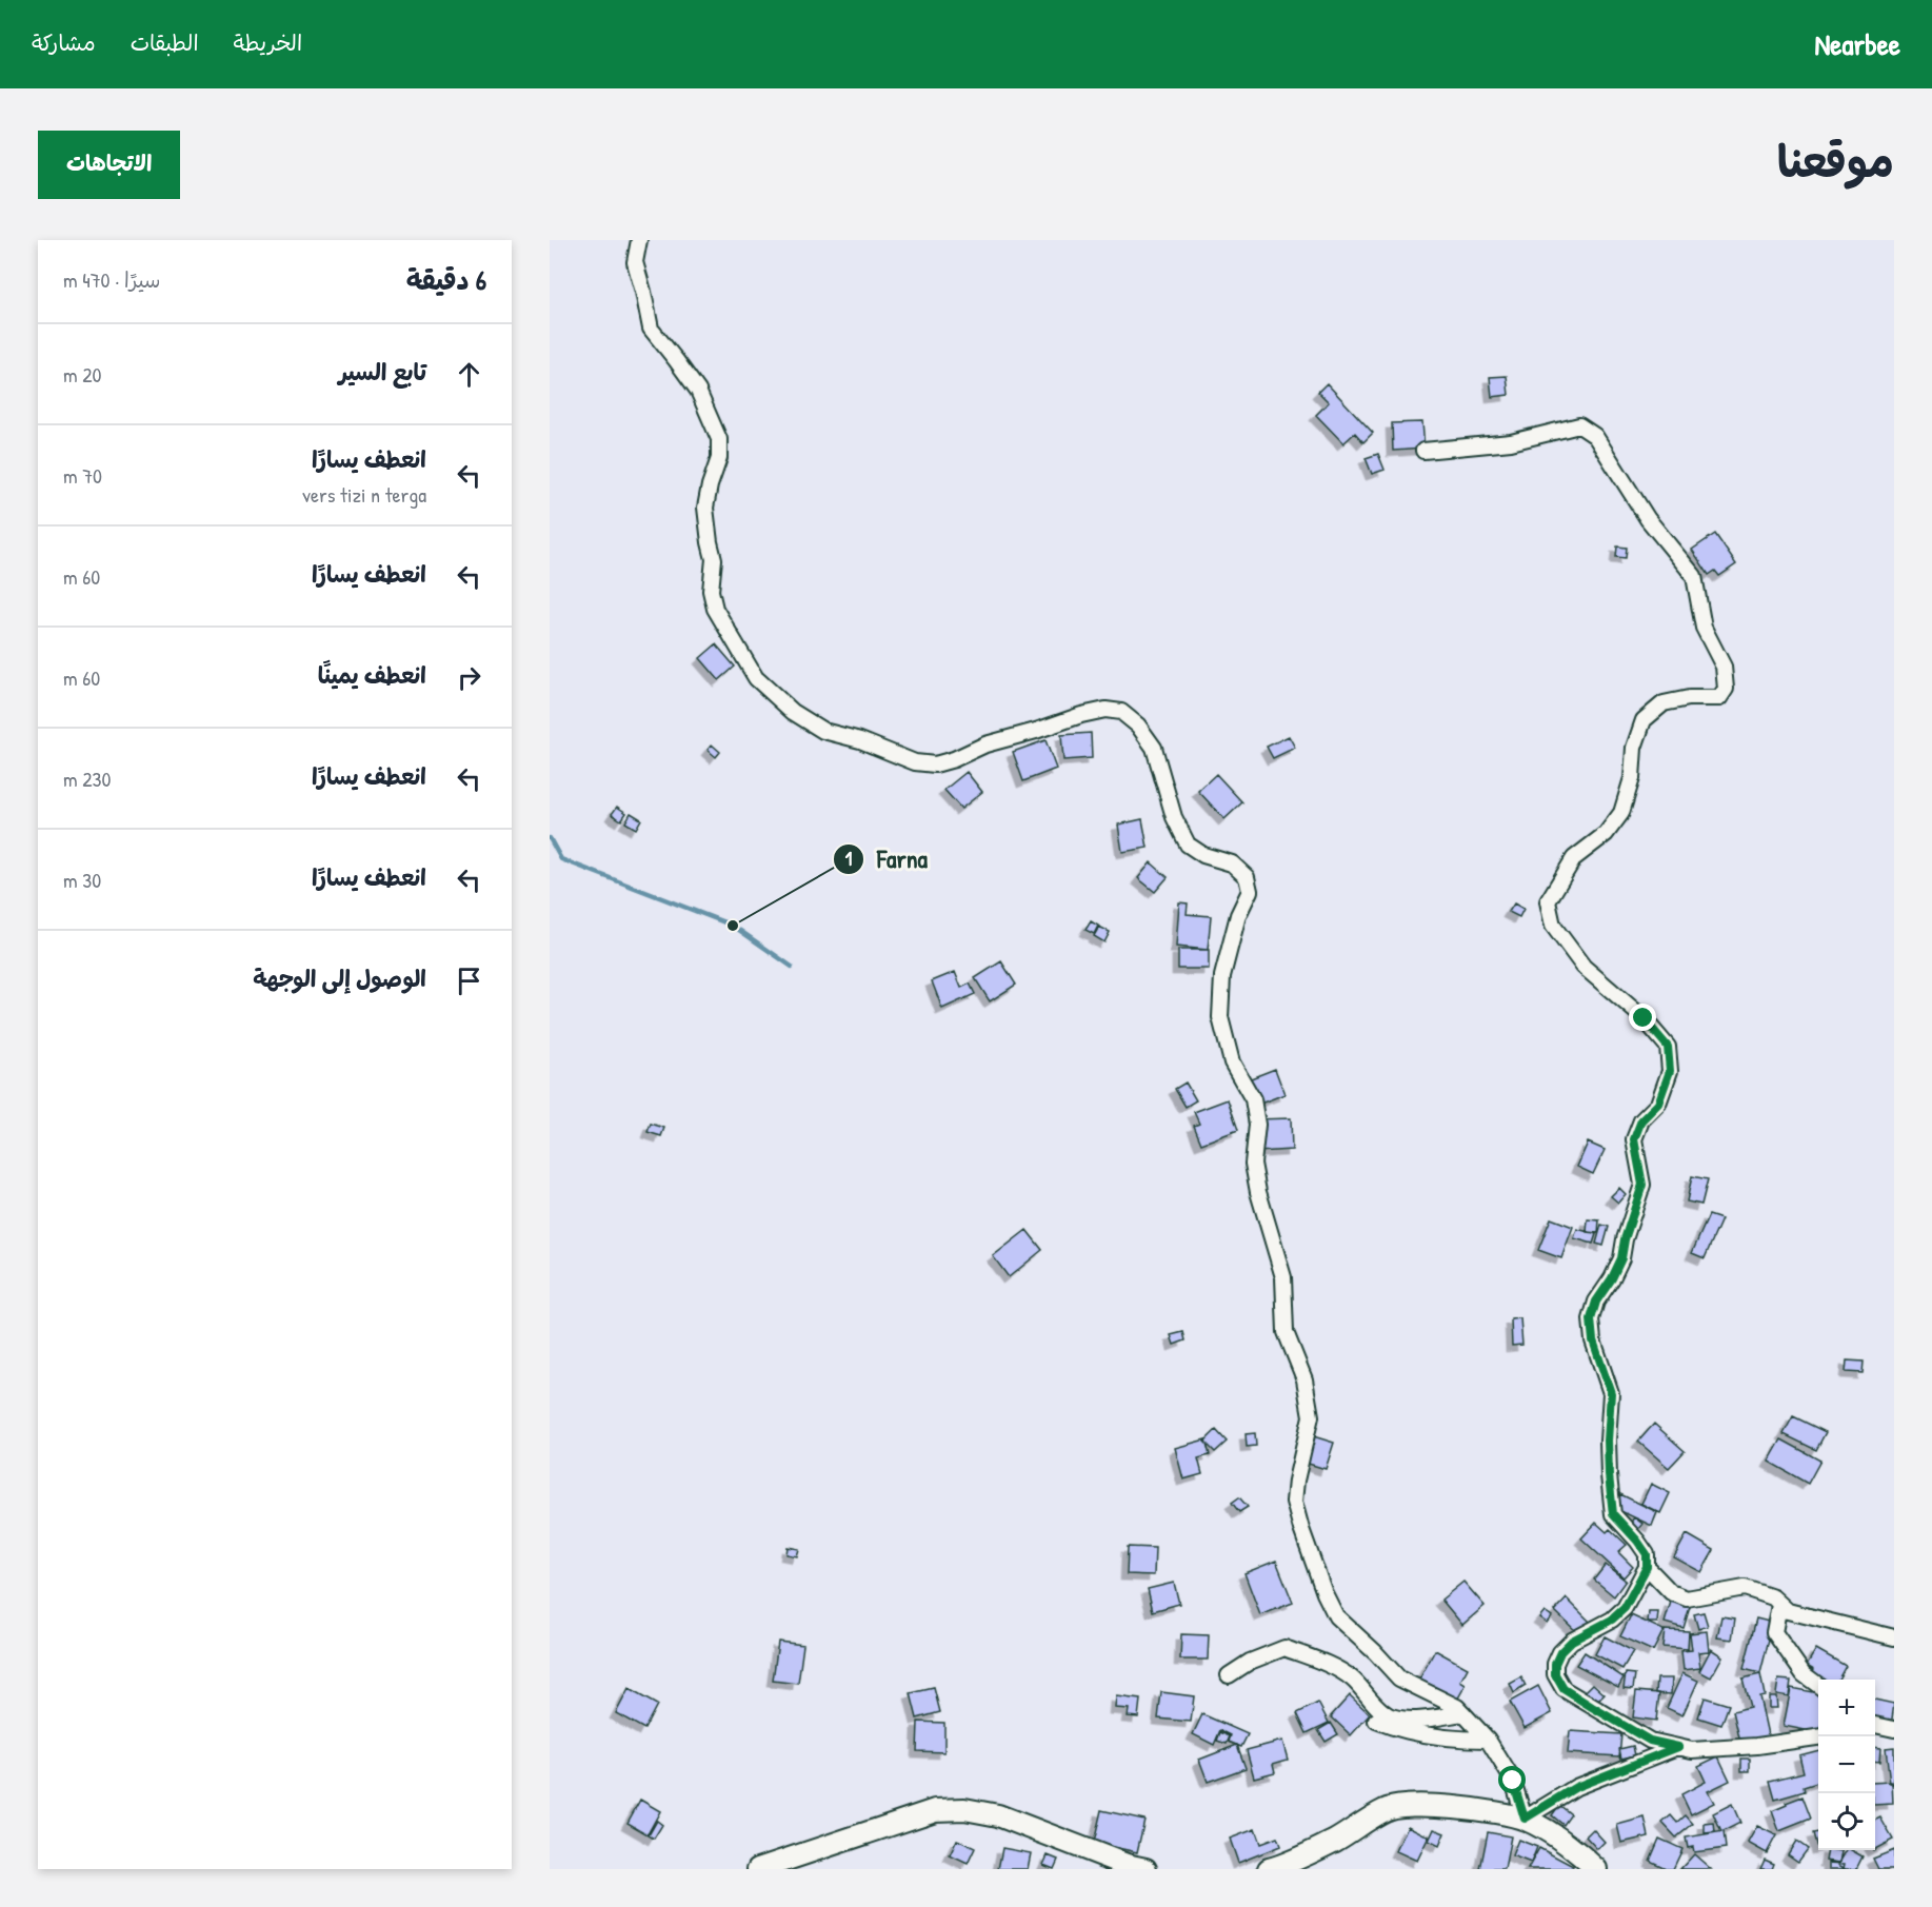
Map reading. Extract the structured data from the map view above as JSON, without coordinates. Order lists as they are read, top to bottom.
{
  "places": ["Farna"],
  "page": {
    "header": "Nearbee",
    "nav": ["الخريطة", "الطبقات", "مشاركة"],
    "title": "موقعنا",
    "buttons": "الاتجاهات",
    "heading": ["6 دقيقة", "سيرًا · 470 m"],
    "list": [
      ["تابع السير", "20 m"],
      ["انعطف يسارًا", "vers tizi n terga", "70 m"],
      ["انعطف يسارًا", "60 m"],
      ["انعطف يمينًا", "60 m"],
      ["انعطف يسارًا", "230 m"],
      ["انعطف يسارًا", "30 m"],
      "الوصول إلى الوجهة"
    ],
    "map_buttons": ["+", "−"]
  }
}
